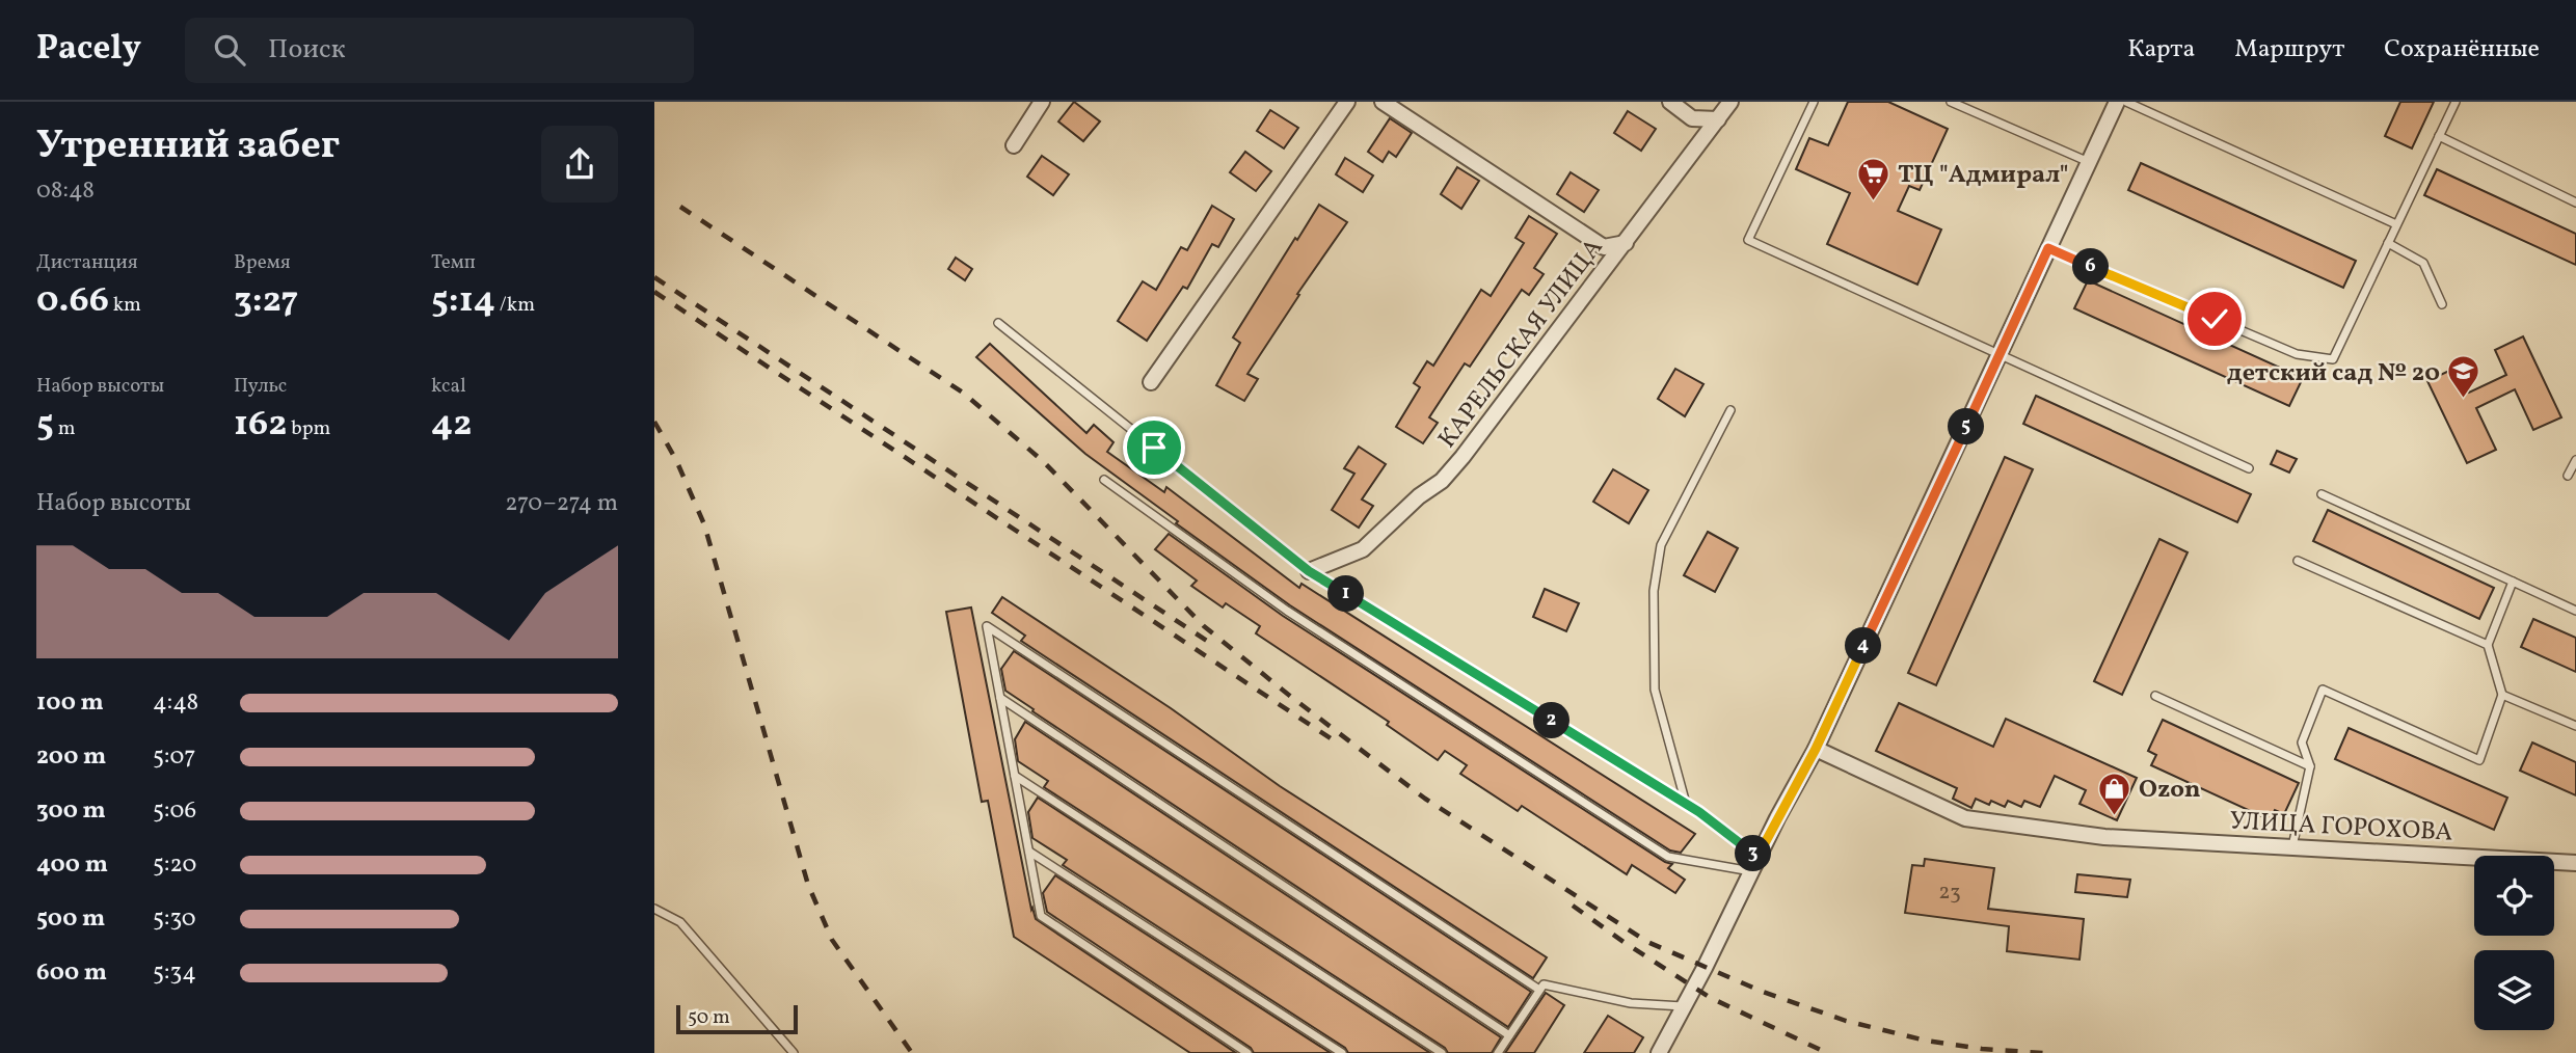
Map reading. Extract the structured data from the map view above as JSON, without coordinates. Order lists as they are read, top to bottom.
{
  "streets": {
    "street": ["КАРЕЛЬСКАЯ УЛИЦА", "УЛИЦА ГОРОХОВА"]
  },
  "places": {
    "supermarket": ["ТЦ \"Адмирал\""],
    "school or university": ["детский сад № 20"],
    "shop": ["Ozon"]
  },
  "house_numbers": ["23"],
  "scale_bar": "50 m",
  "page": {
    "header": "Pacely",
    "search": "Поиск",
    "nav": ["Карта", "Маршрут", "Сохранённые"],
    "heading": ["Утренний забег", "08:48"],
    "stats": [
      ["Дистанция", "0.66 km"],
      ["Время", "3:27"],
      ["Темп", "5:14 /km"],
      ["Набор высоты", "5 m"],
      ["Пульс", "162 bpm"],
      ["kcal", "42"]
    ],
    "pins": [
      "6",
      "5",
      "1",
      "4",
      "2",
      "3"
    ],
    "chart": ["Набор высоты", "270–274 m"],
    "list": [
      {
        "name": "100 m",
        "note": "4:48"
      },
      {
        "name": "200 m",
        "note": "5:07"
      },
      {
        "name": "300 m",
        "note": "5:06"
      },
      {
        "name": "400 m",
        "note": "5:20"
      },
      {
        "name": "500 m",
        "note": "5:30"
      },
      {
        "name": "600 m",
        "note": "5:34"
      }
    ],
    "scale": "50 m"
  }
}
